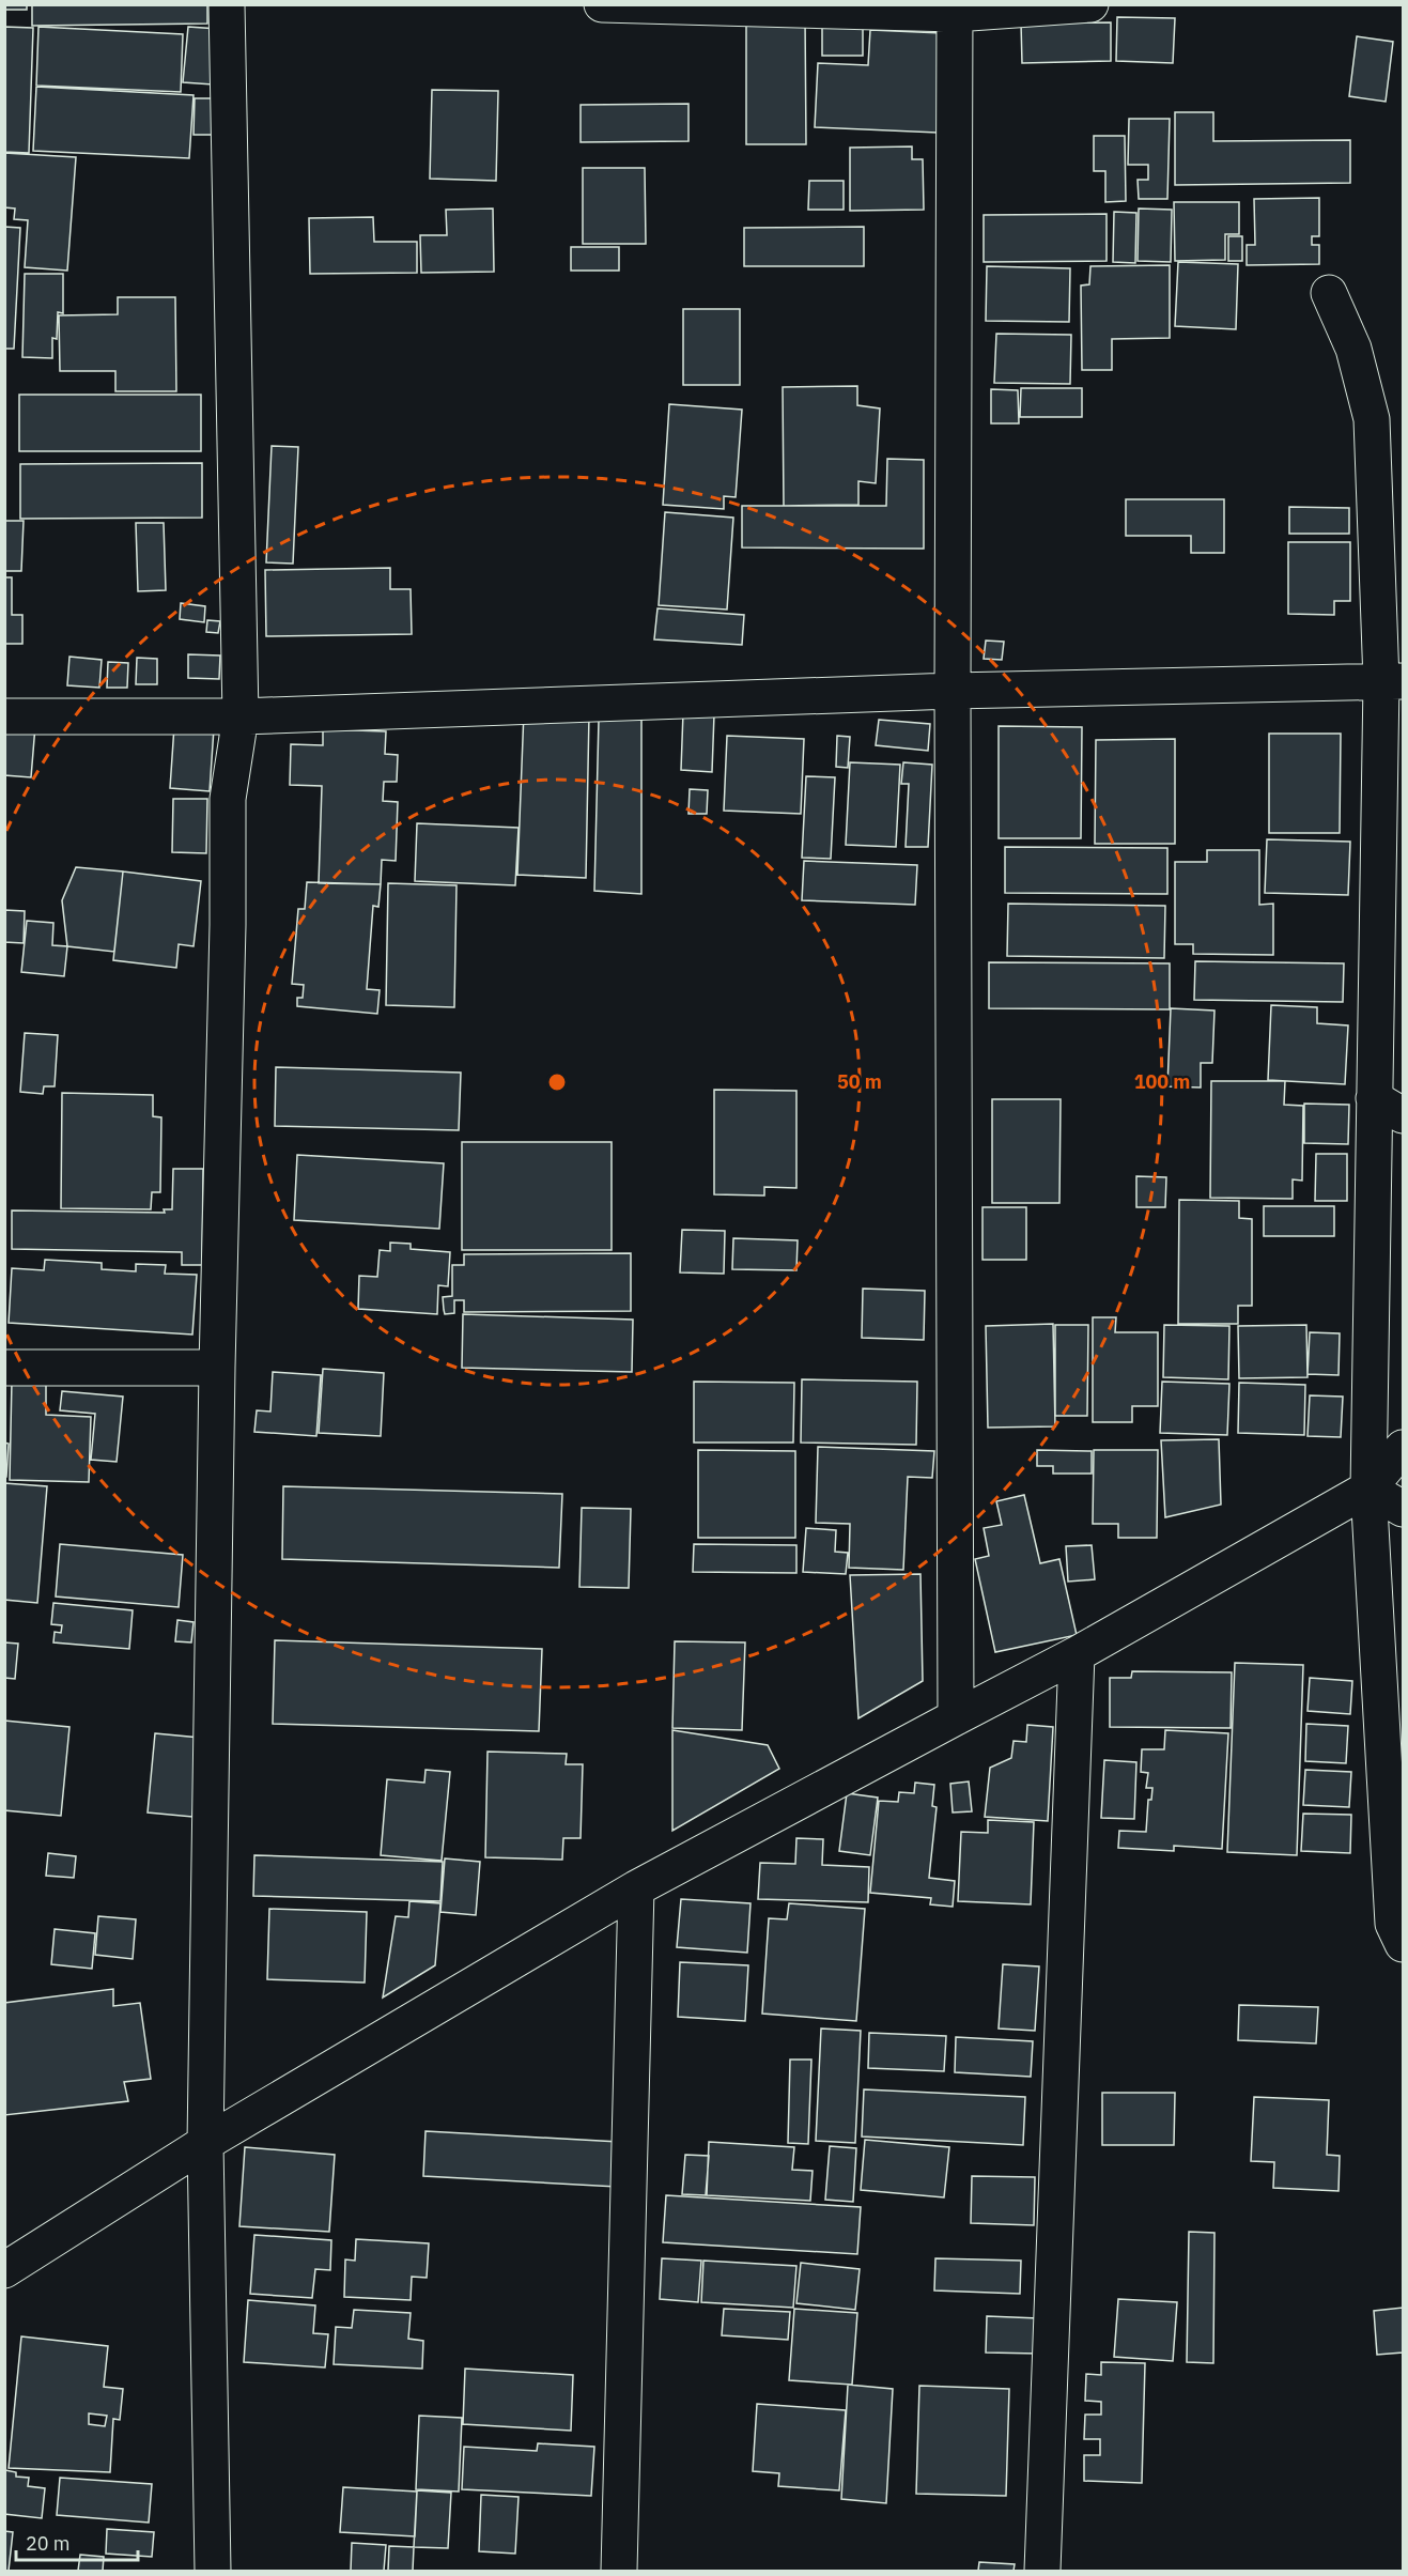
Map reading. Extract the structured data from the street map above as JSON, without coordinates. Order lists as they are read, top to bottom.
{
  "scale_bar": "20 m",
  "rings": ["50 m", "100 m"]
}
